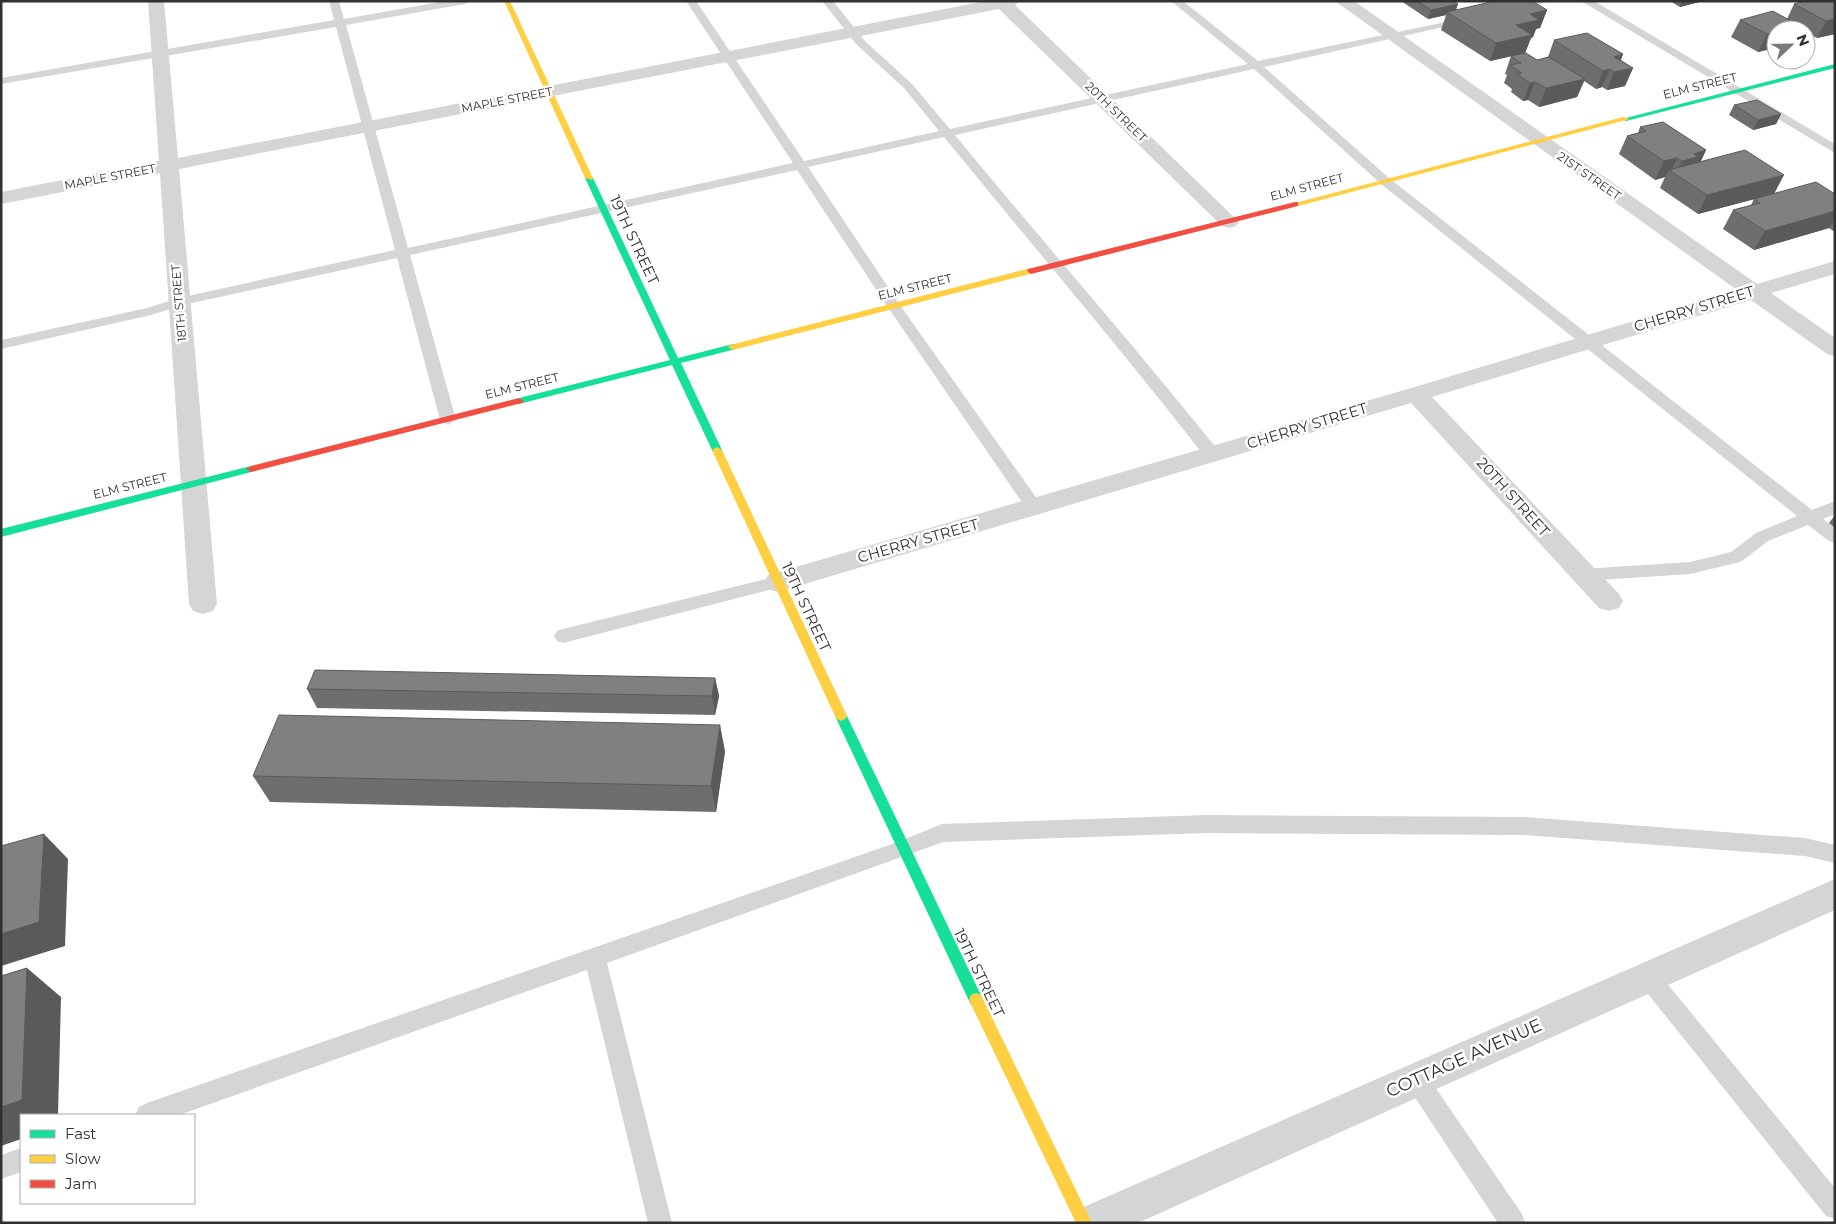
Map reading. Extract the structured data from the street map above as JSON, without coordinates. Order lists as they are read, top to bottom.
{
  "streets": {
    "street": [
      "ELM STREET",
      "MAPLE STREET",
      "20TH STREET",
      "21ST STREET",
      "19TH STREET",
      "18TH STREET",
      "CHERRY STREET",
      "COTTAGE AVENUE"
    ]
  },
  "crossings": [
    ["ELM STREET", "20TH STREET"],
    ["ELM STREET", "21ST STREET"],
    ["ELM STREET", "19TH STREET"],
    ["ELM STREET", "18TH STREET"],
    ["MAPLE STREET", "20TH STREET"],
    ["MAPLE STREET", "19TH STREET"],
    ["MAPLE STREET", "18TH STREET"],
    ["20TH STREET", "CHERRY STREET"],
    ["21ST STREET", "CHERRY STREET"],
    ["19TH STREET", "CHERRY STREET"]
  ],
  "legend": ["Fast", "Slow", "Jam"],
  "north": "right"
}
